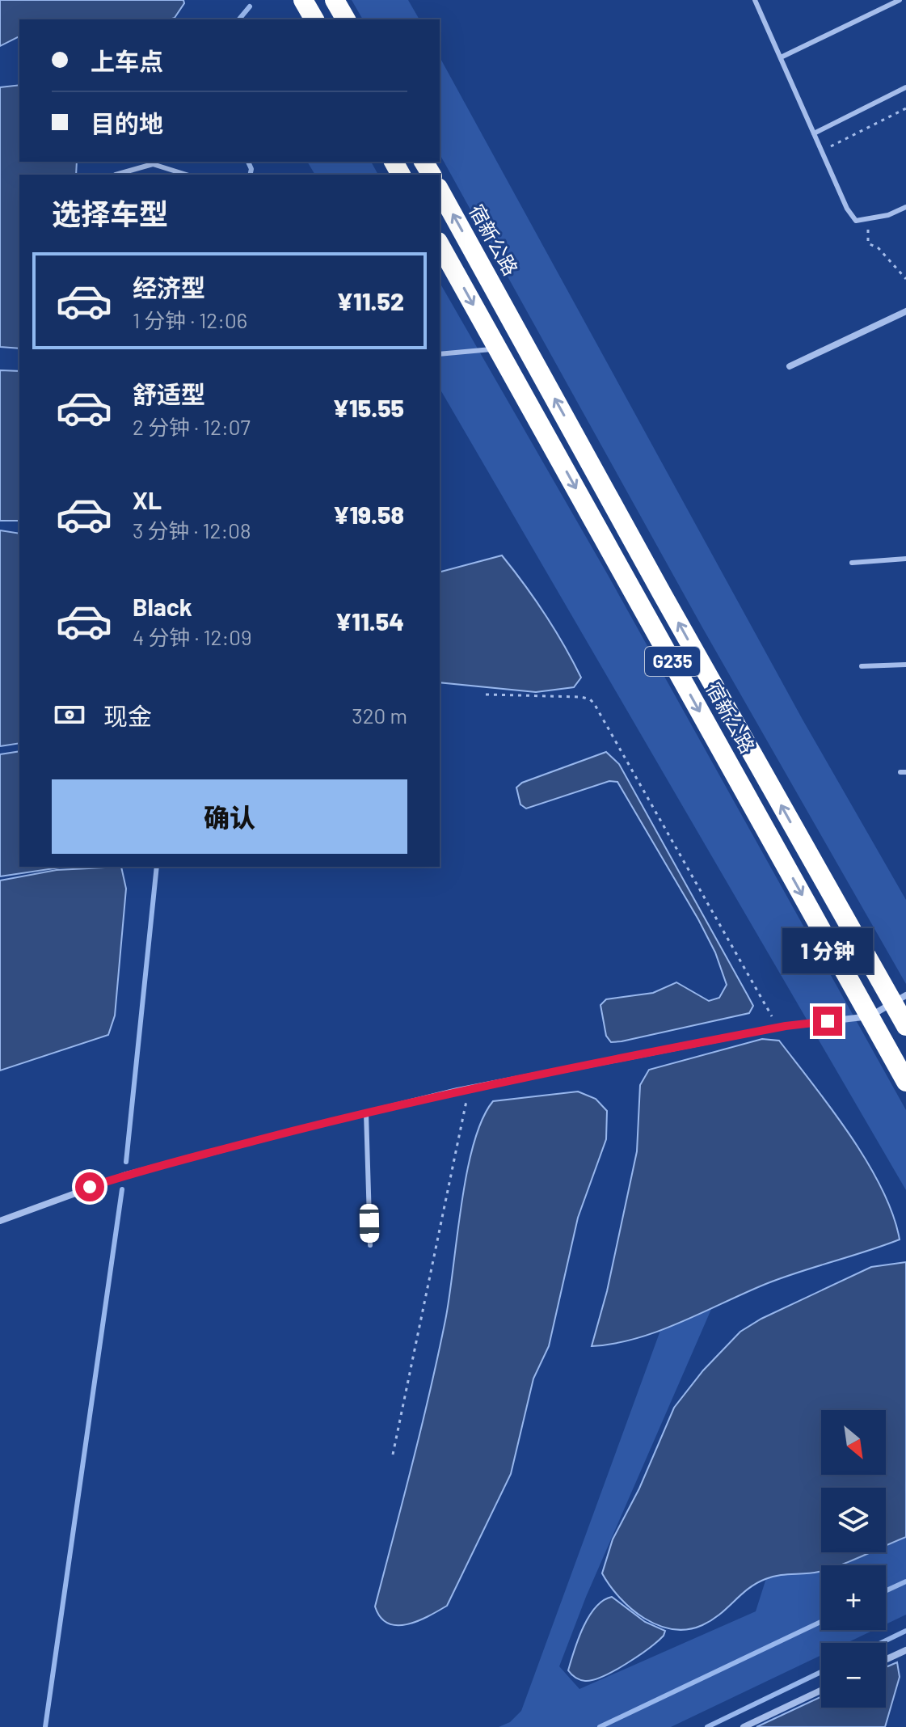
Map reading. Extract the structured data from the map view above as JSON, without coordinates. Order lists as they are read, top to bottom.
{
  "streets": {
    "highway": ["宿新公路", "G235"]
  },
  "north": "bottom right",
  "page": {
    "banner": ["上车点", "目的地"],
    "heading": "选择车型",
    "list": [
      {
        "name": "经济型",
        "note": "1 分钟 · 12:06",
        "value": "¥11.52"
      },
      {
        "name": "舒适型",
        "note": "2 分钟 · 12:07",
        "value": "¥15.55"
      },
      {
        "name": "XL",
        "note": "3 分钟 · 12:08",
        "value": "¥19.58"
      },
      {
        "name": "Black",
        "note": "4 分钟 · 12:09",
        "value": "¥11.54"
      }
    ],
    "pay": ["现金", "320 m"],
    "buttons": "确认",
    "bubble": "1 分钟",
    "map_buttons": ["+", "−"]
  }
}
